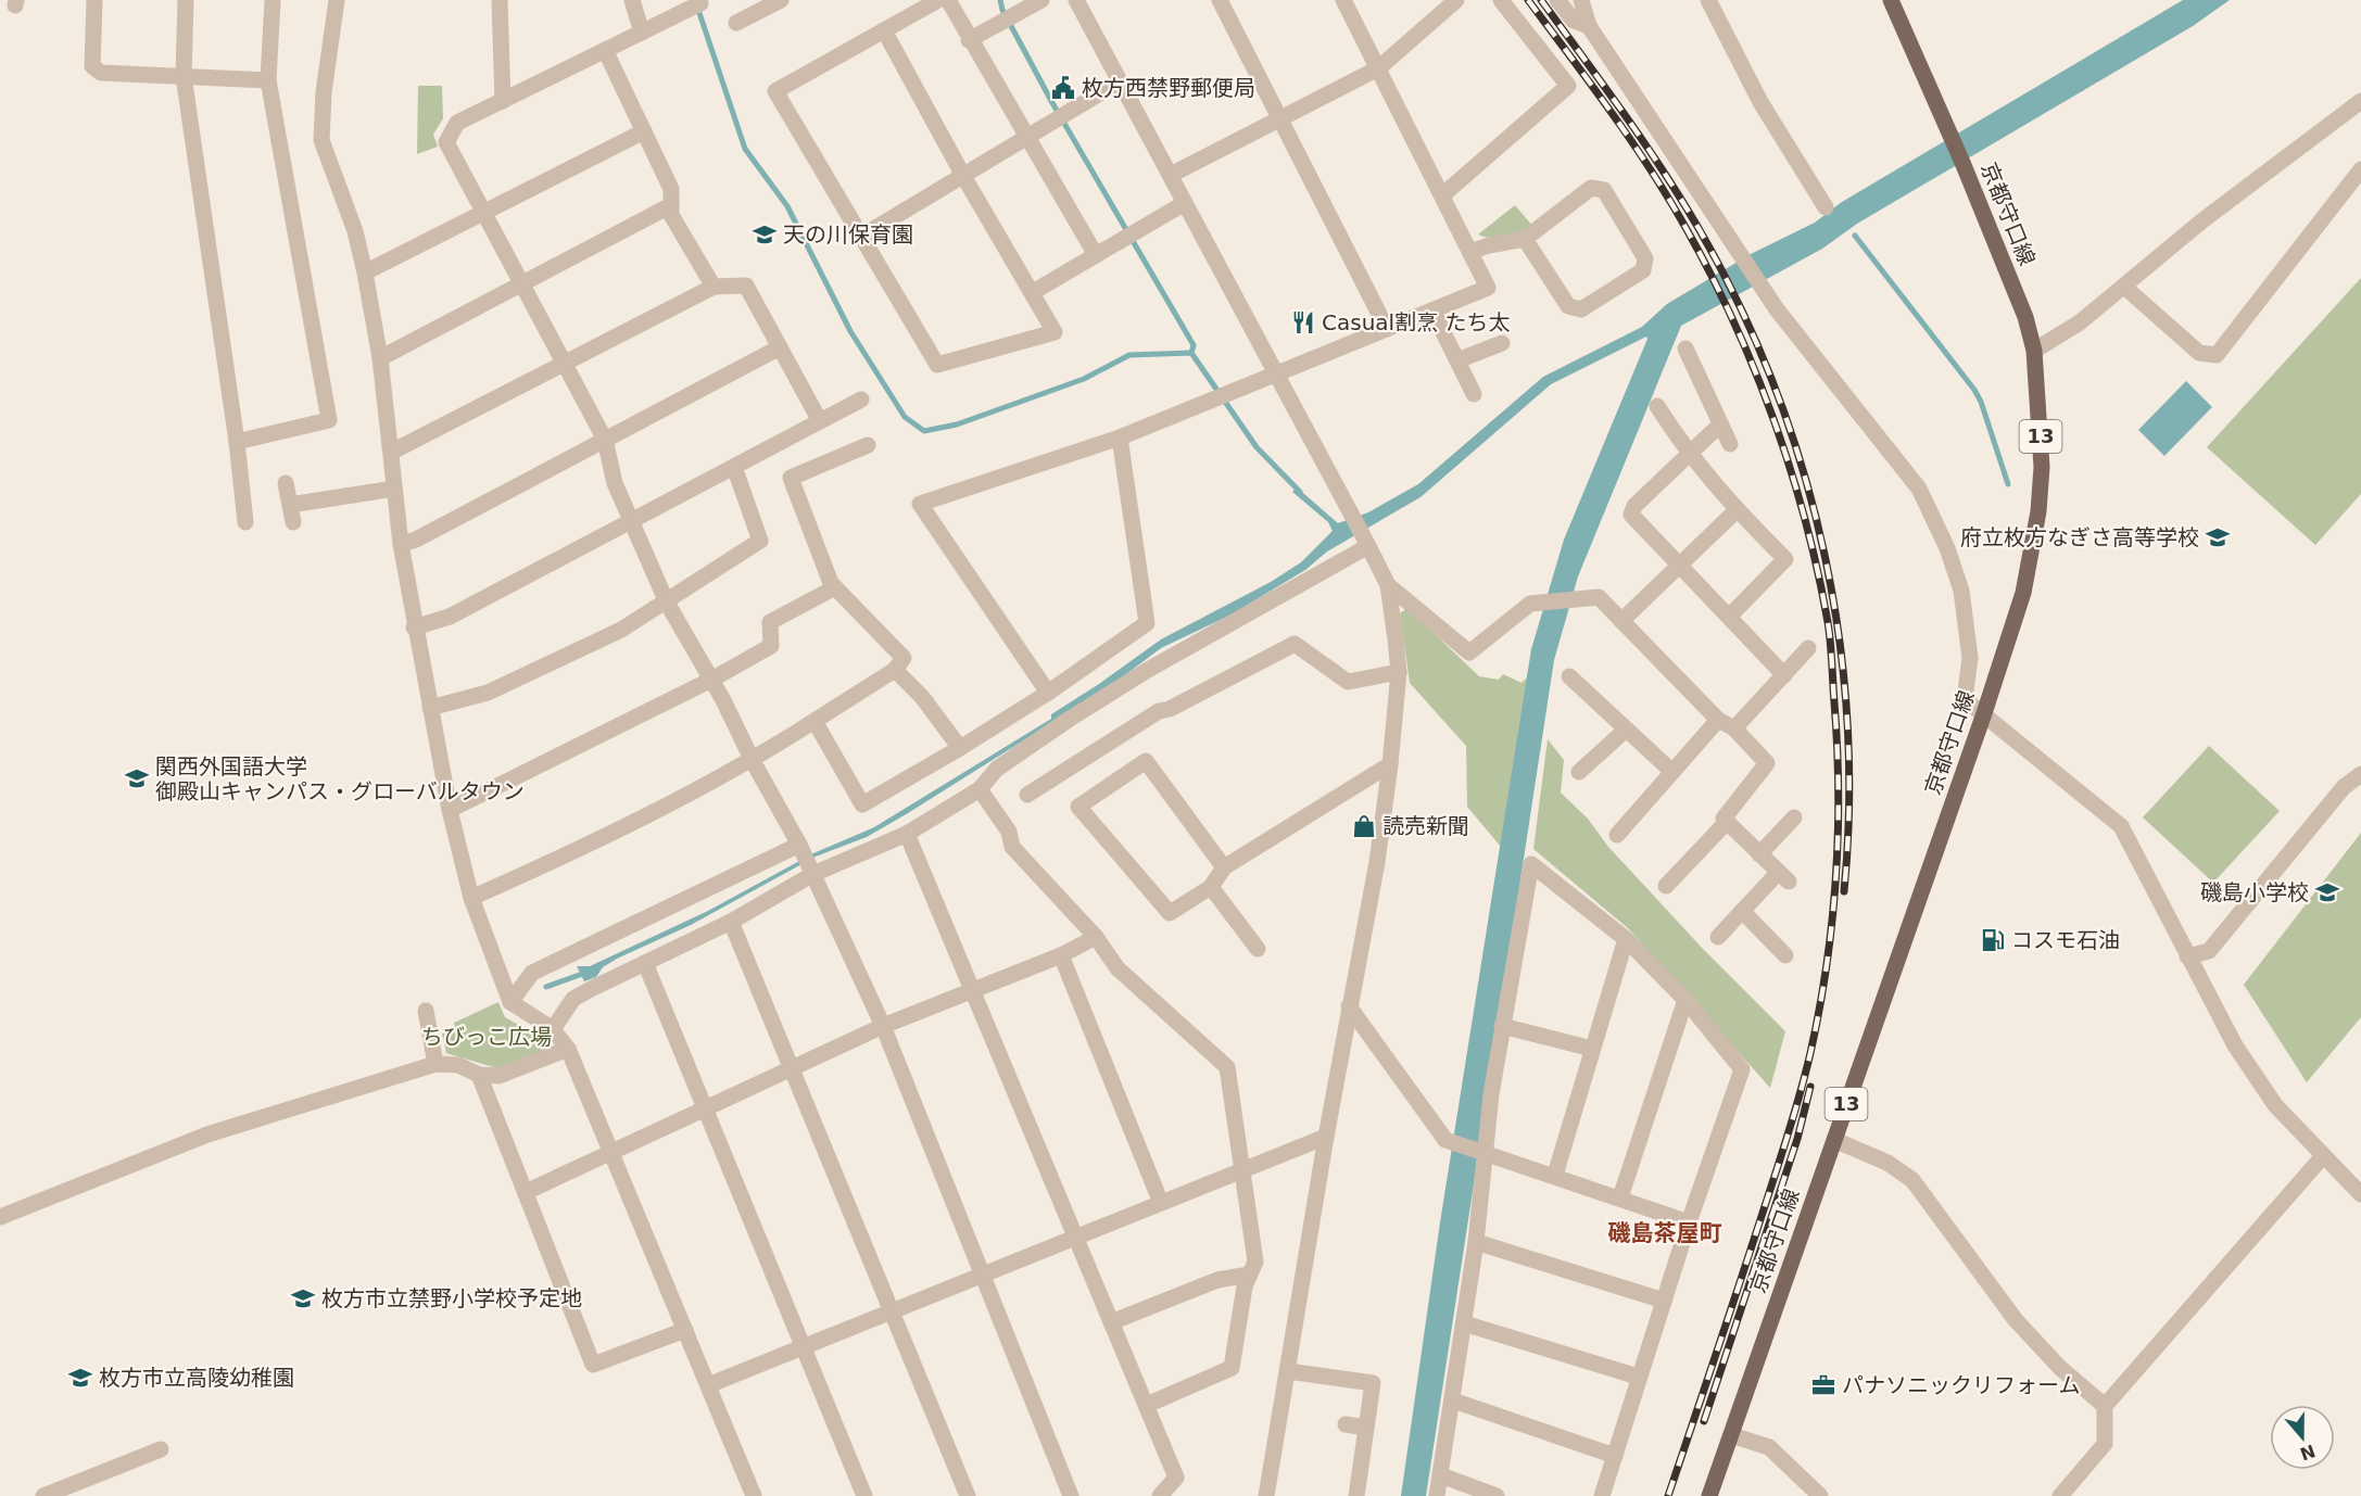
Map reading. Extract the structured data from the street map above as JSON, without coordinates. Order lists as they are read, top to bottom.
{
  "streets": {
    "main road": ["京都守口線", "13"]
  },
  "districts": ["磯島茶屋町"],
  "parks": ["ちびっこ広場"],
  "places": {
    "public building": ["枚方西禁野郵便局"],
    "school or university": [
      "天の川保育園",
      "府立枚方なぎさ高等学校",
      "関西外国語大学 御殿山キャンパス・グローバルタウン",
      "磯島小学校",
      "枚方市立禁野小学校予定地",
      "枚方市立高陵幼稚園"
    ],
    "restaurant": ["Casual割烹 たち太"],
    "shop": ["読売新聞"],
    "fuel station": ["コスモ石油"],
    "office": ["パナソニックリフォーム"]
  },
  "north": "bottom"
}
